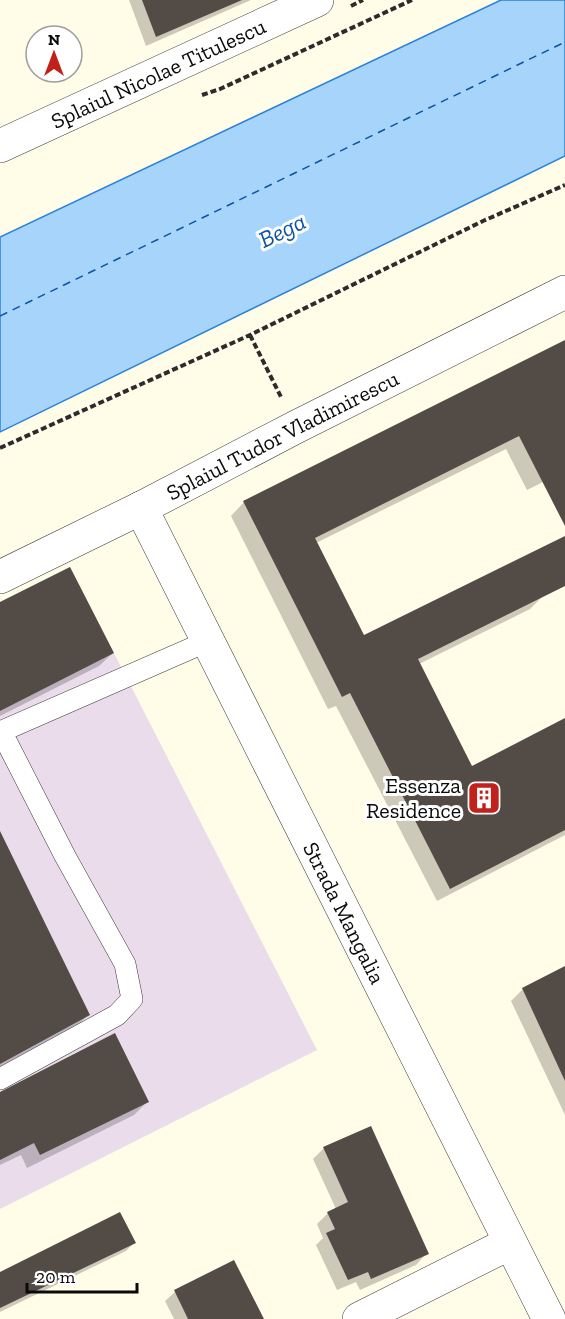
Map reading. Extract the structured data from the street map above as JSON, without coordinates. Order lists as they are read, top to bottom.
{
  "streets": {
    "street": ["Splaiul Nicolae Titulescu", "Splaiul Tudor Vladimirescu", "Strada Mangalia"]
  },
  "crossings": [
    ["Splaiul Tudor Vladimirescu", "Strada Mangalia"]
  ],
  "water": ["Bega"],
  "places": {
    "building": ["Essenza Residence"]
  },
  "scale_bar": "20 m",
  "north": "top"
}
